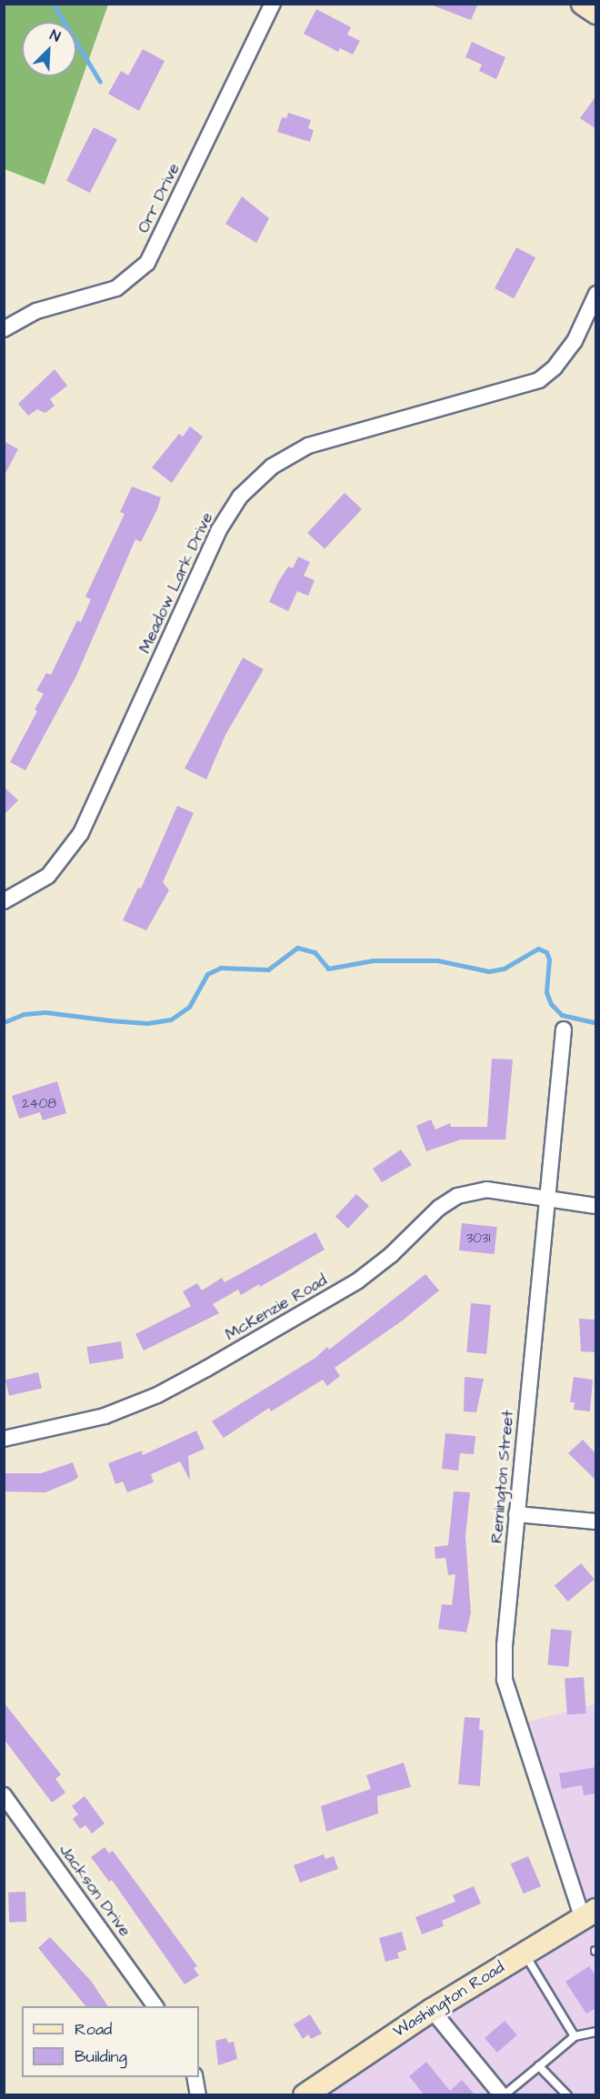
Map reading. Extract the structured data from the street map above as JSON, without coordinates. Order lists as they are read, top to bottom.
{
  "streets": {
    "street": [
      "Orr Drive",
      "Meadow Lark Drive",
      "McKenzie Road",
      "Remington Street",
      "Jackson Drive",
      "Washington Road"
    ]
  },
  "crossings": [
    ["McKenzie Road", "Remington Street"],
    ["Remington Street", "Washington Road"]
  ],
  "house_numbers": ["2408", "3031"],
  "legend": ["Road", "Building"],
  "north": "top right"
}
